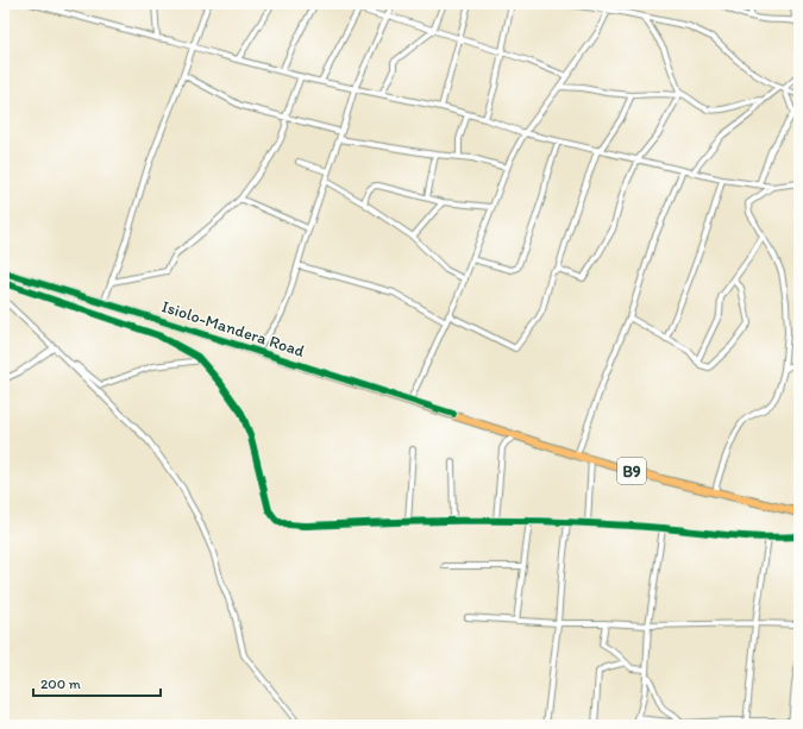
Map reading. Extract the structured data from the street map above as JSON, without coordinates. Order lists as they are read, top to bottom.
{
  "streets": {
    "highway": ["Isiolo-Mandera Road", "B9"]
  },
  "scale_bar": "200 m"
}
